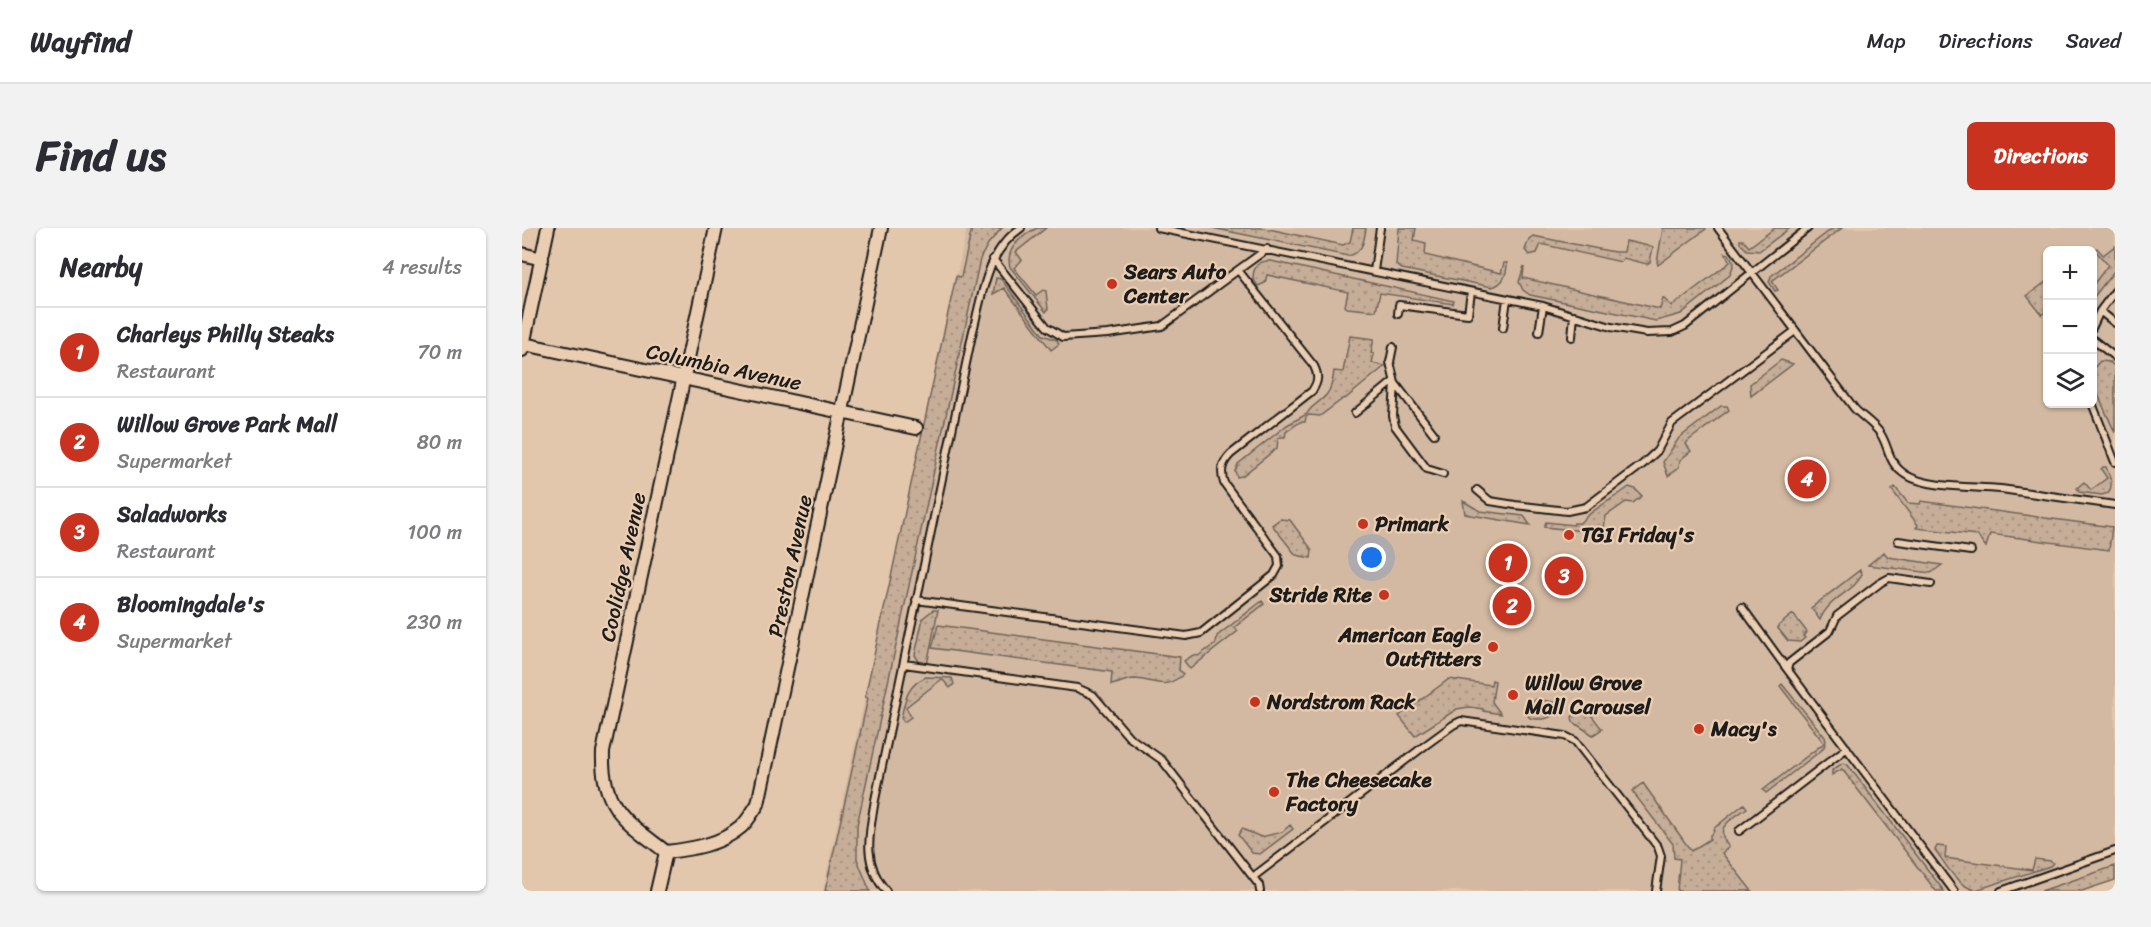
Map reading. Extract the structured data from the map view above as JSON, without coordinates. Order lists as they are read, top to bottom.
{
  "streets": {
    "street": ["Columbia Avenue", "Preston Avenue", "Coolidge Avenue"]
  },
  "crossings": [
    ["Columbia Avenue", "Preston Avenue"],
    ["Columbia Avenue", "Coolidge Avenue"],
    ["Preston Avenue", "Coolidge Avenue"]
  ],
  "places": [
    "Sears Auto Center",
    "Primark",
    "TGI Friday's",
    "Stride Rite",
    "American Eagle Outfitters",
    "Willow Grove Mall Carousel",
    "Nordstrom Rack",
    "Macy's",
    "The Cheesecake Factory"
  ],
  "page": {
    "header": "Wayfind",
    "nav": ["Map", "Directions", "Saved"],
    "title": "Find us",
    "buttons": "Directions",
    "heading": ["Nearby", "4 results"],
    "map_buttons": ["+", "−"],
    "list": [
      {
        "mark": "1",
        "name": "Charleys Philly Steaks",
        "note": "Restaurant",
        "value": "70 m"
      },
      {
        "mark": "2",
        "name": "Willow Grove Park Mall",
        "note": "Supermarket",
        "value": "80 m"
      },
      {
        "mark": "3",
        "name": "Saladworks",
        "note": "Restaurant",
        "value": "100 m"
      },
      {
        "mark": "4",
        "name": "Bloomingdale's",
        "note": "Supermarket",
        "value": "230 m"
      }
    ],
    "pins": [
      "4",
      "1",
      "3",
      "2"
    ]
  }
}
